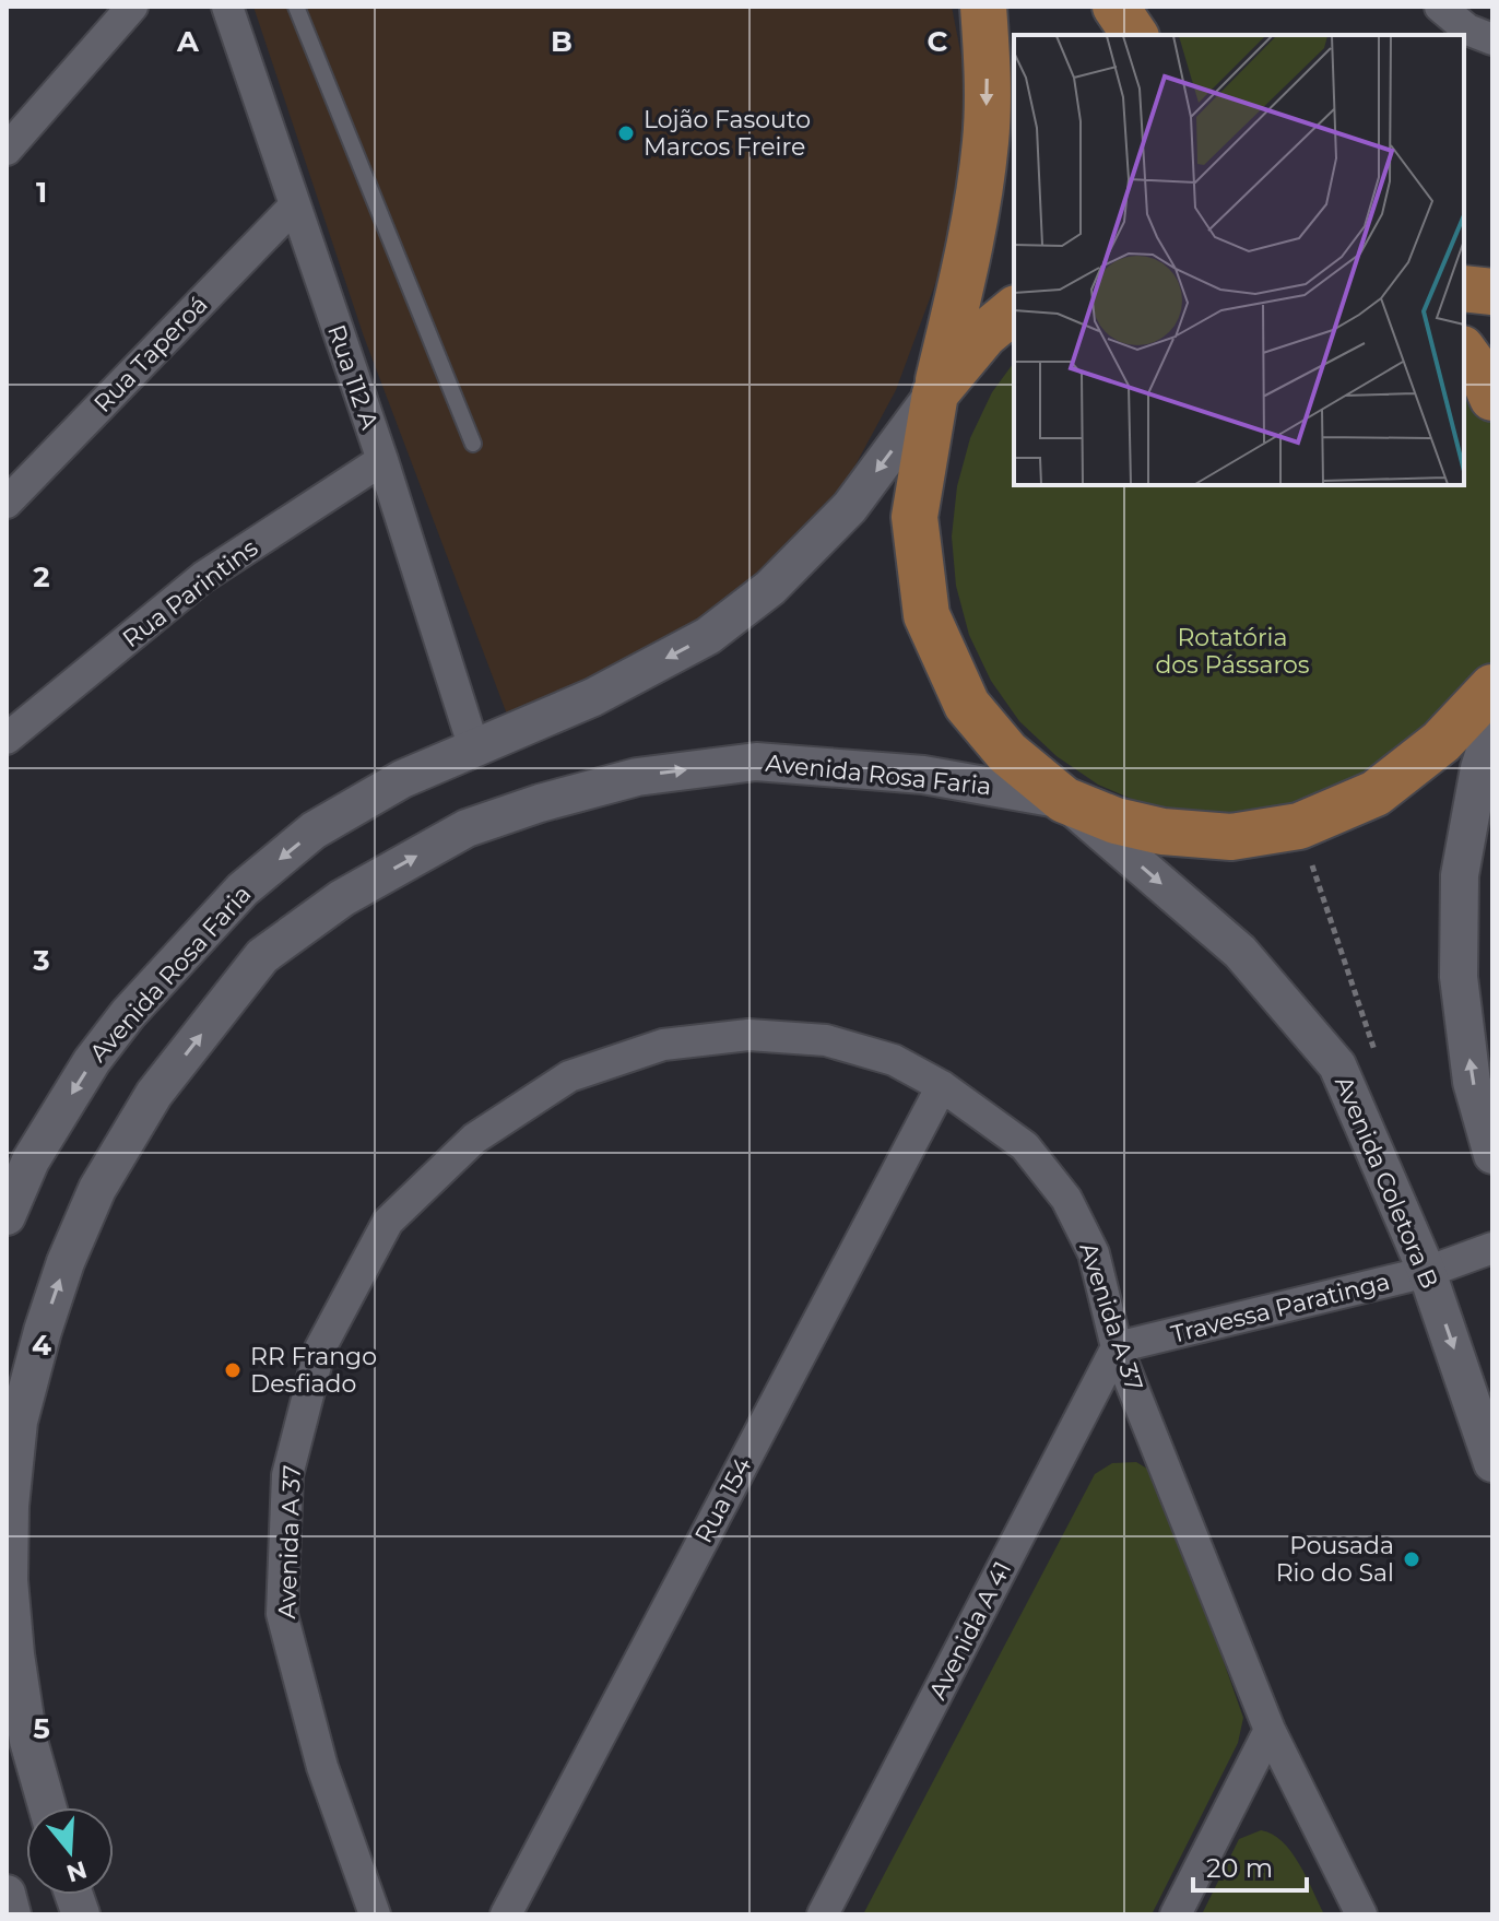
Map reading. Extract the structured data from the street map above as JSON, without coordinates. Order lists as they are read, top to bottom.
{
  "streets": {
    "street": [
      "Rua Taperoá",
      "Rua 112 A",
      "Rua Parintins",
      "Avenida Rosa Faria",
      "Avenida Coletora B",
      "Travessa Paratinga",
      "Avenida A 37",
      "Rua 154",
      "Avenida A 41"
    ]
  },
  "crossings": [
    ["Rua Taperoá", "Rua 112 A"],
    ["Rua 112 A", "Rua Parintins"],
    ["Rua 112 A", "Avenida Rosa Faria"],
    ["Avenida Rosa Faria", "Avenida Coletora B"],
    ["Avenida Coletora B", "Travessa Paratinga"],
    ["Travessa Paratinga", "Avenida A 37"],
    ["Travessa Paratinga", "Avenida A 41"],
    ["Avenida A 37", "Rua 154"],
    ["Avenida A 37", "Avenida A 41"]
  ],
  "one_way": ["Avenida Coletora B"],
  "parks": ["Rotatória dos Pássaros"],
  "places": ["Lojão Fasouto Marcos Freire", "RR Frango Desfiado", "Pousada Rio do Sal"],
  "scale_bar": "20 m",
  "north": "bottom",
  "grid": {
    "columns": ["A", "B", "C"],
    "rows": [
      "1",
      "2",
      "3",
      "4",
      "5"
    ]
  }
}
